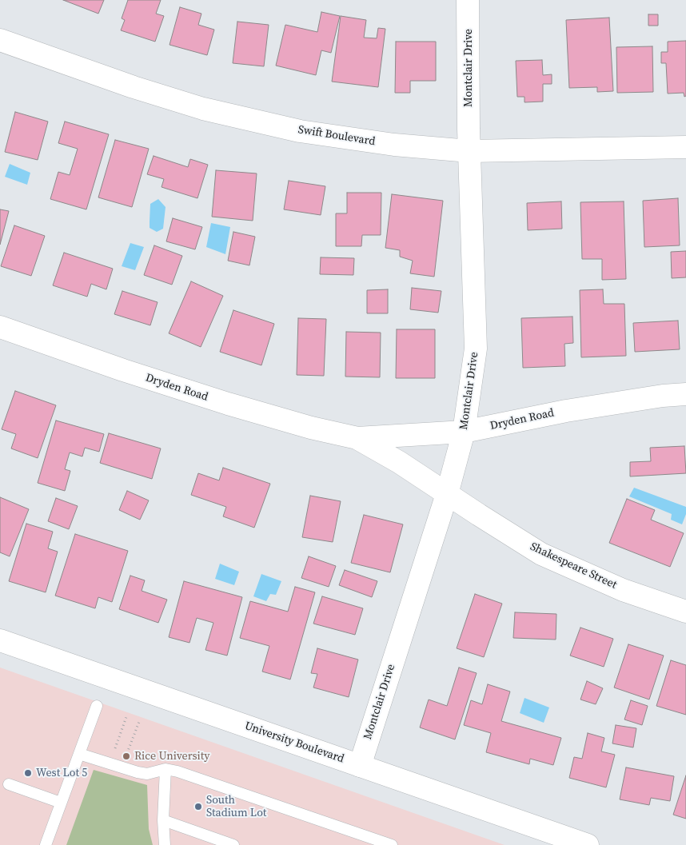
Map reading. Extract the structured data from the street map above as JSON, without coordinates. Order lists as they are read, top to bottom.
{
  "streets": {
    "street": [
      "Montclair Drive",
      "Swift Boulevard",
      "Dryden Road",
      "Shakespeare Street",
      "University Boulevard"
    ]
  },
  "crossings": [
    ["Montclair Drive", "Swift Boulevard"],
    ["Montclair Drive", "Dryden Road"],
    ["Montclair Drive", "Shakespeare Street"],
    ["Montclair Drive", "University Boulevard"],
    ["Dryden Road", "Shakespeare Street"]
  ],
  "places": ["Rice University", "West Lot 5", "South Stadium Lot"]
}
